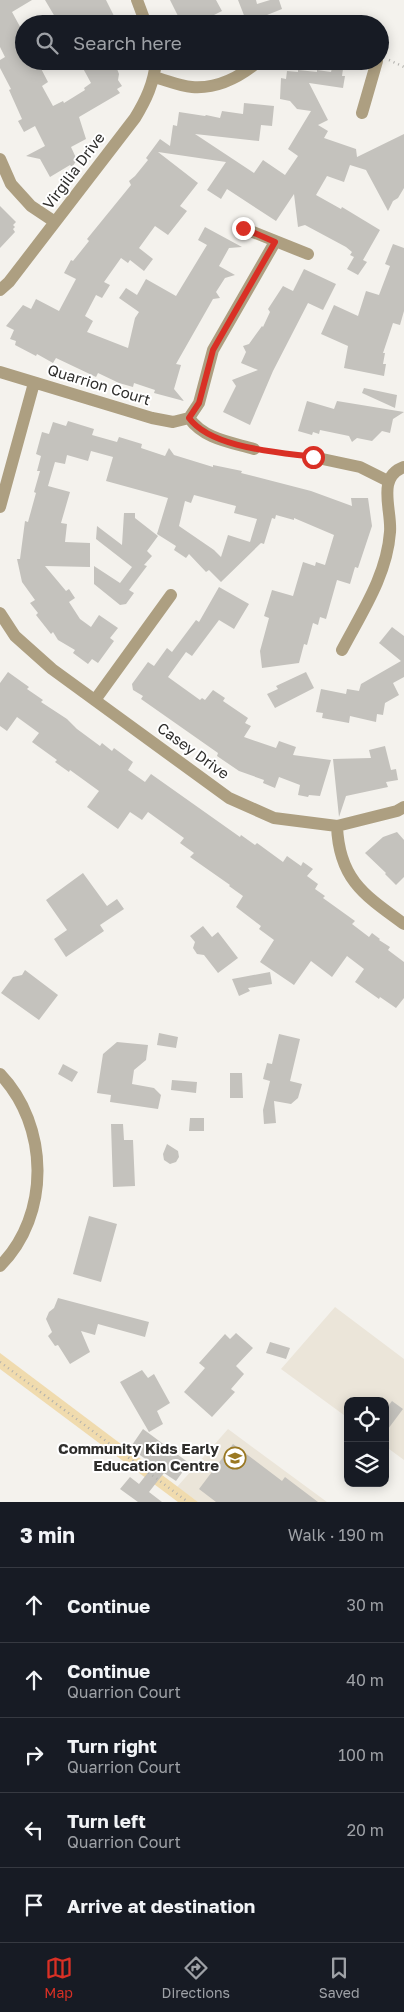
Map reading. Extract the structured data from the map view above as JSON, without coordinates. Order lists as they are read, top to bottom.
{
  "streets": {
    "street": ["Virgilia Drive", "Quarrion Court", "Casey Drive"]
  },
  "places": {
    "school or university": ["Community Kids Early Education Centre"]
  },
  "page": {
    "search": "Search here",
    "heading": ["3 min", "Walk · 190 m"],
    "list": [
      ["Continue", "30 m"],
      ["Continue", "Quarrion Court", "40 m"],
      ["Turn right", "Quarrion Court", "100 m"],
      ["Turn left", "Quarrion Court", "20 m"],
      "Arrive at destination"
    ],
    "nav": ["Map", "Directions", "Saved"]
  }
}
